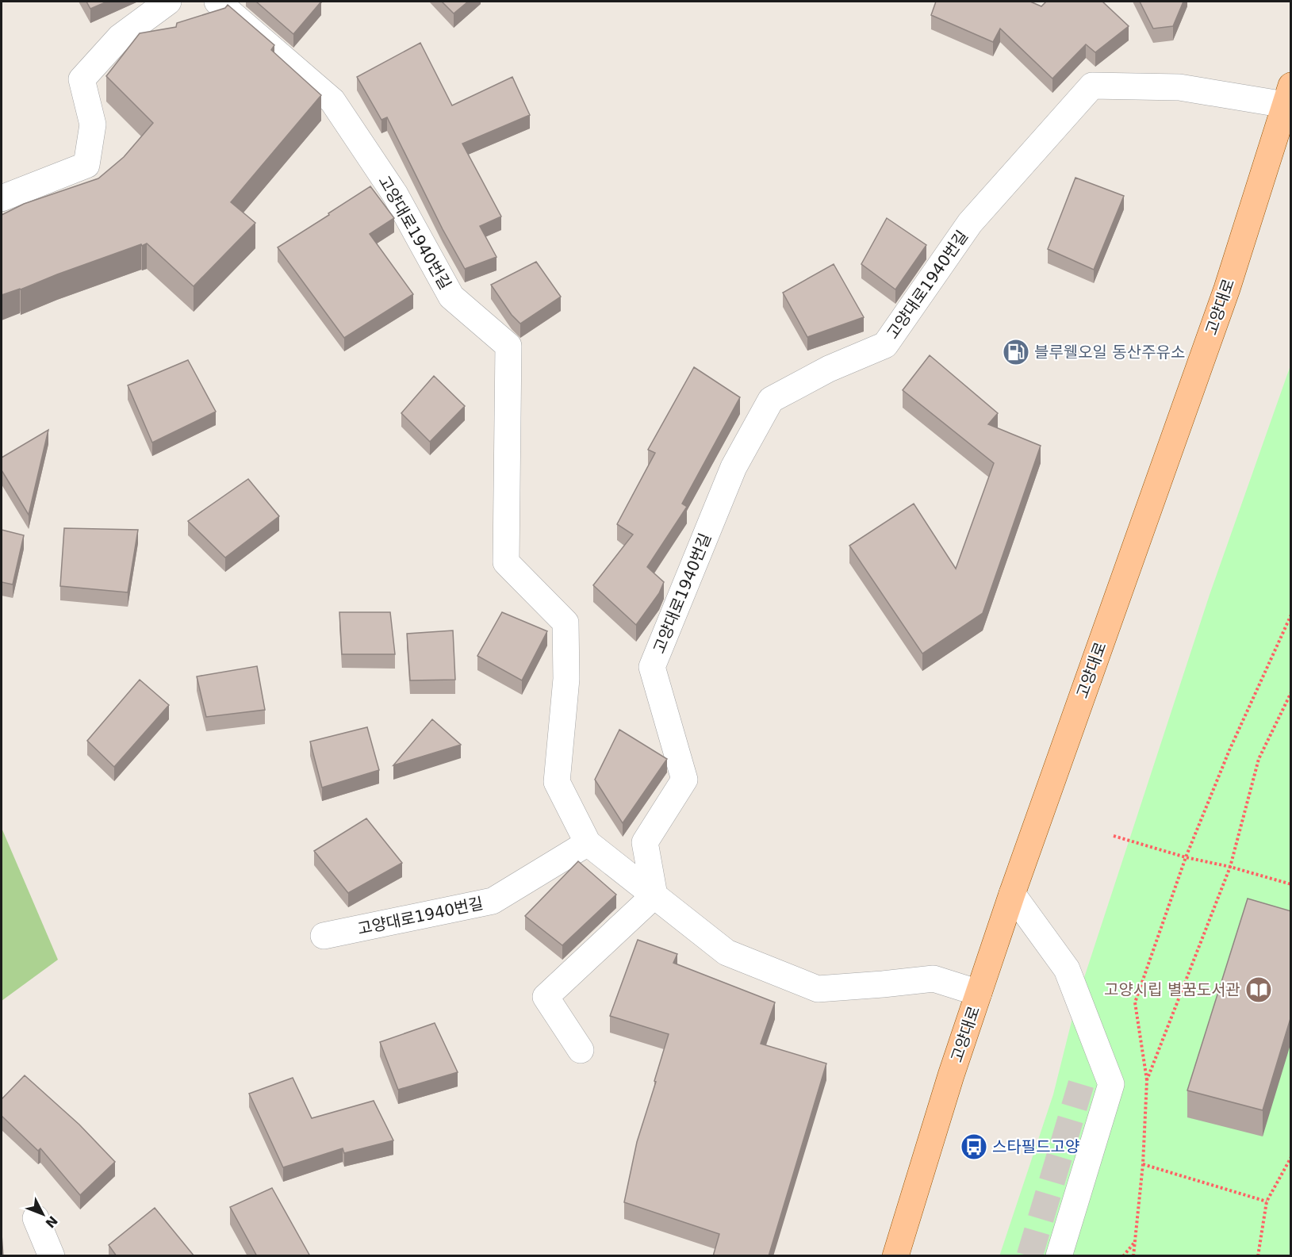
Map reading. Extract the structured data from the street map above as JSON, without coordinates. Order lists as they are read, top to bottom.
{
  "streets": {
    "main road": ["고양대로"],
    "street": ["고양대로1940번길"]
  },
  "crossings": [
    ["고양대로1940번길", "고양대로"]
  ],
  "places": {
    "fuel station": ["블루웰오일 동산주유소"],
    "library": ["고양시립 별꿈도서관"],
    "bus stop": ["스타필드고양"]
  },
  "north": "bottom right"
}
